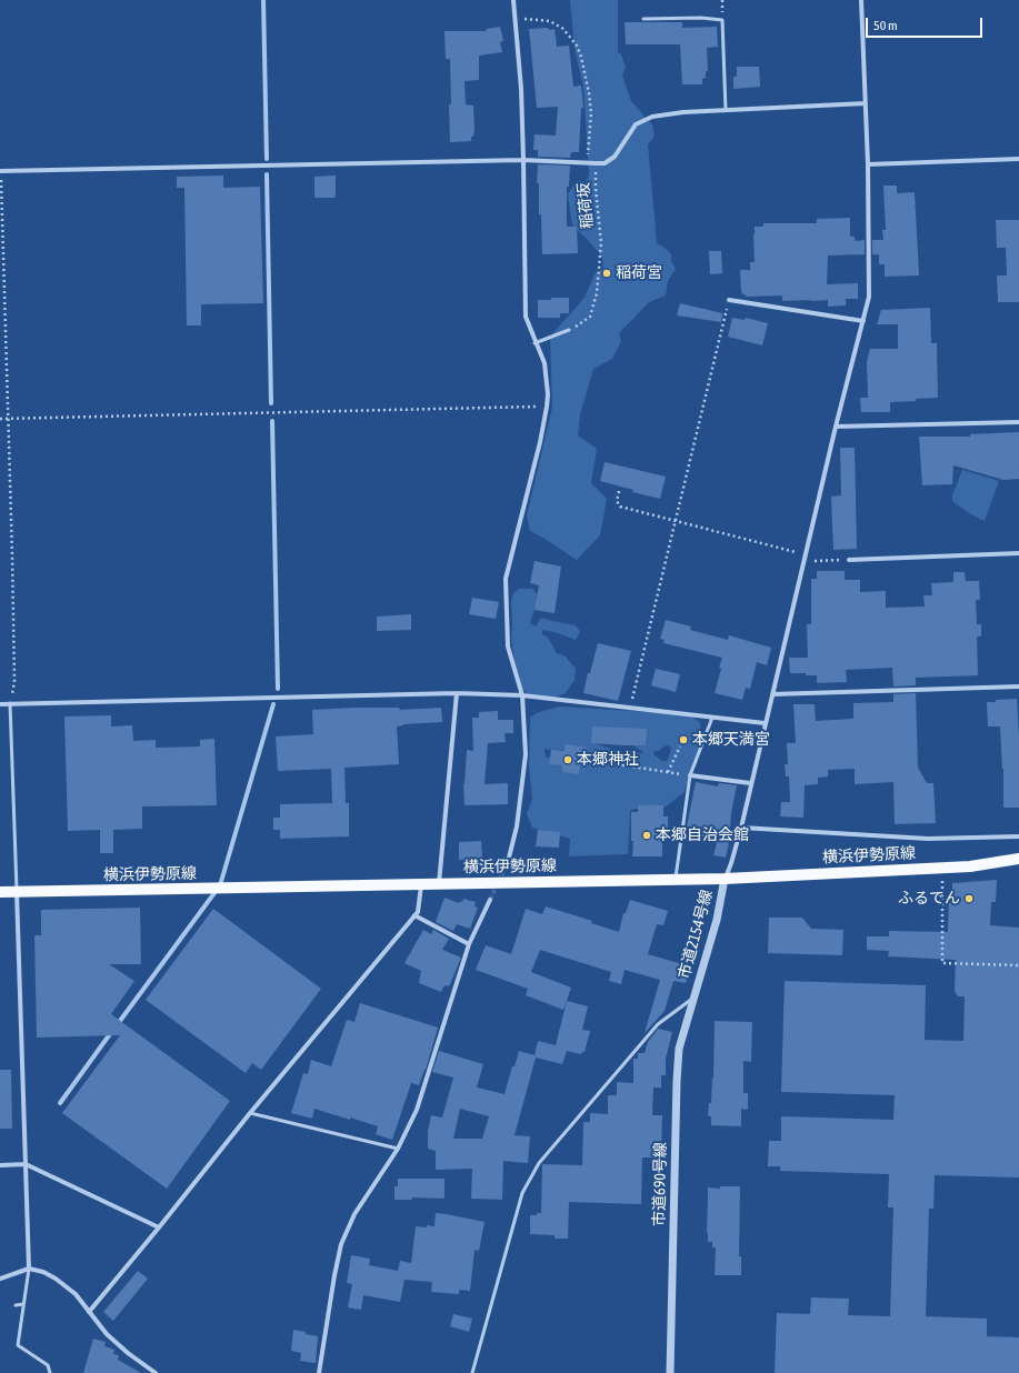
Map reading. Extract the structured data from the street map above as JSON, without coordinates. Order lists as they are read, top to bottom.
{
  "streets": {
    "main road": ["横浜伊勢原線"],
    "street": ["稲荷坂", "市道2154号線", "市道690号線"]
  },
  "crossings": [
    ["横浜伊勢原線", "市道2154号線"],
    ["市道2154号線", "市道690号線"]
  ],
  "places": [
    "稲荷宮",
    "本郷天満宮",
    "本郷神社",
    "本郷自治会館",
    "ふるでん"
  ],
  "scale_bar": "50 m"
}
